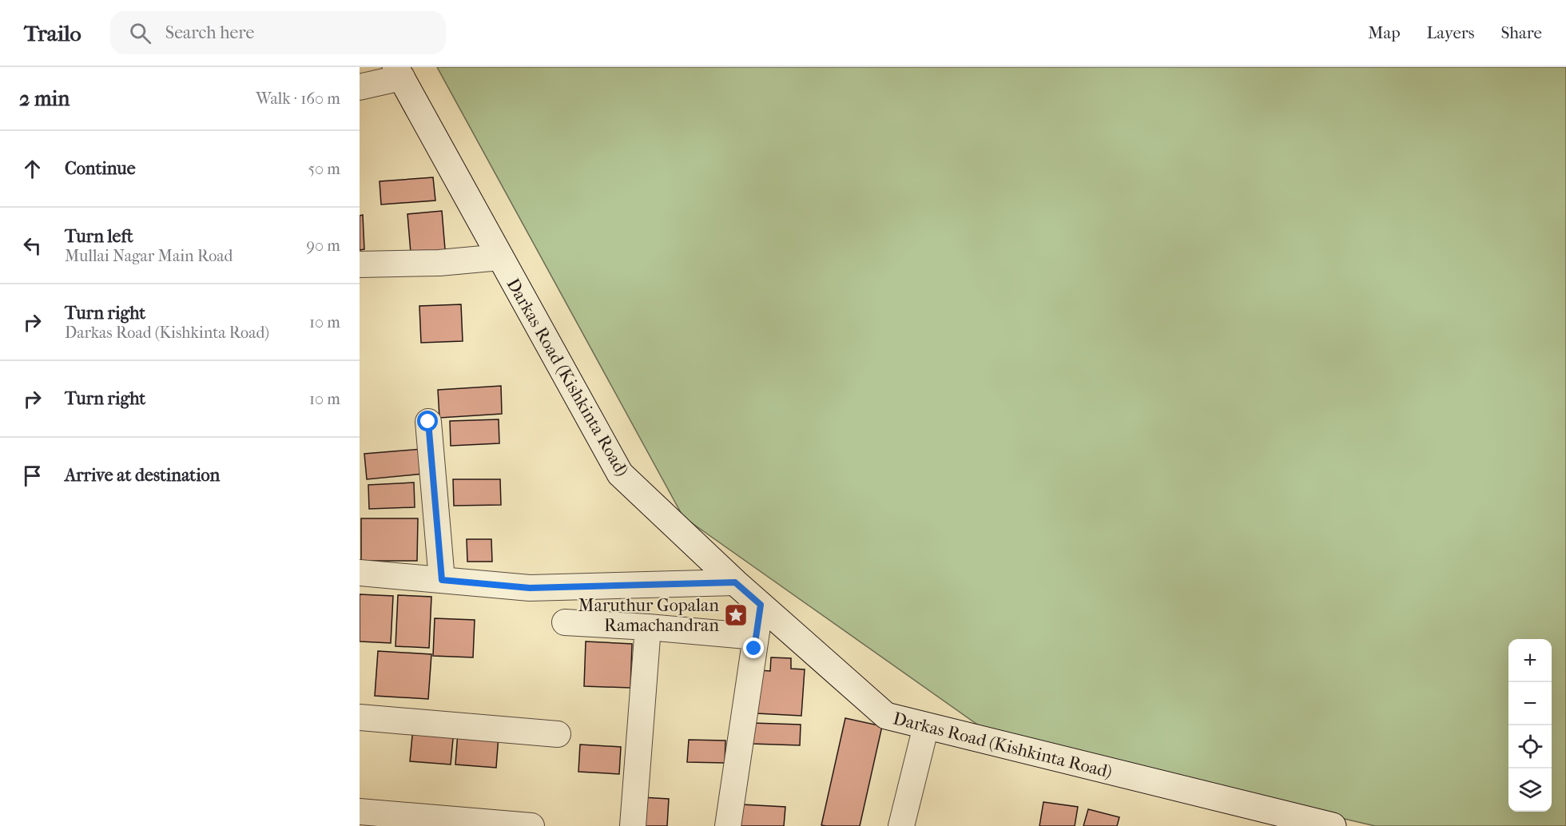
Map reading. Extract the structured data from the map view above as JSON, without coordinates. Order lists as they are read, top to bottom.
{
  "streets": {
    "main road": ["Darkas Road (Kishkinta Road)"]
  },
  "places": {
    "place": ["Maruthur Gopalan Ramachandran"]
  },
  "page": {
    "header": "Trailo",
    "search": "Search here",
    "nav": ["Map", "Layers", "Share"],
    "heading": ["2 min", "Walk · 160 m"],
    "list": [
      ["Continue", "50 m"],
      ["Turn left", "Mullai Nagar Main Road", "90 m"],
      ["Turn right", "Darkas Road (Kishkinta Road)", "10 m"],
      ["Turn right", "10 m"],
      "Arrive at destination"
    ],
    "map_buttons": ["+", "−"]
  }
}
